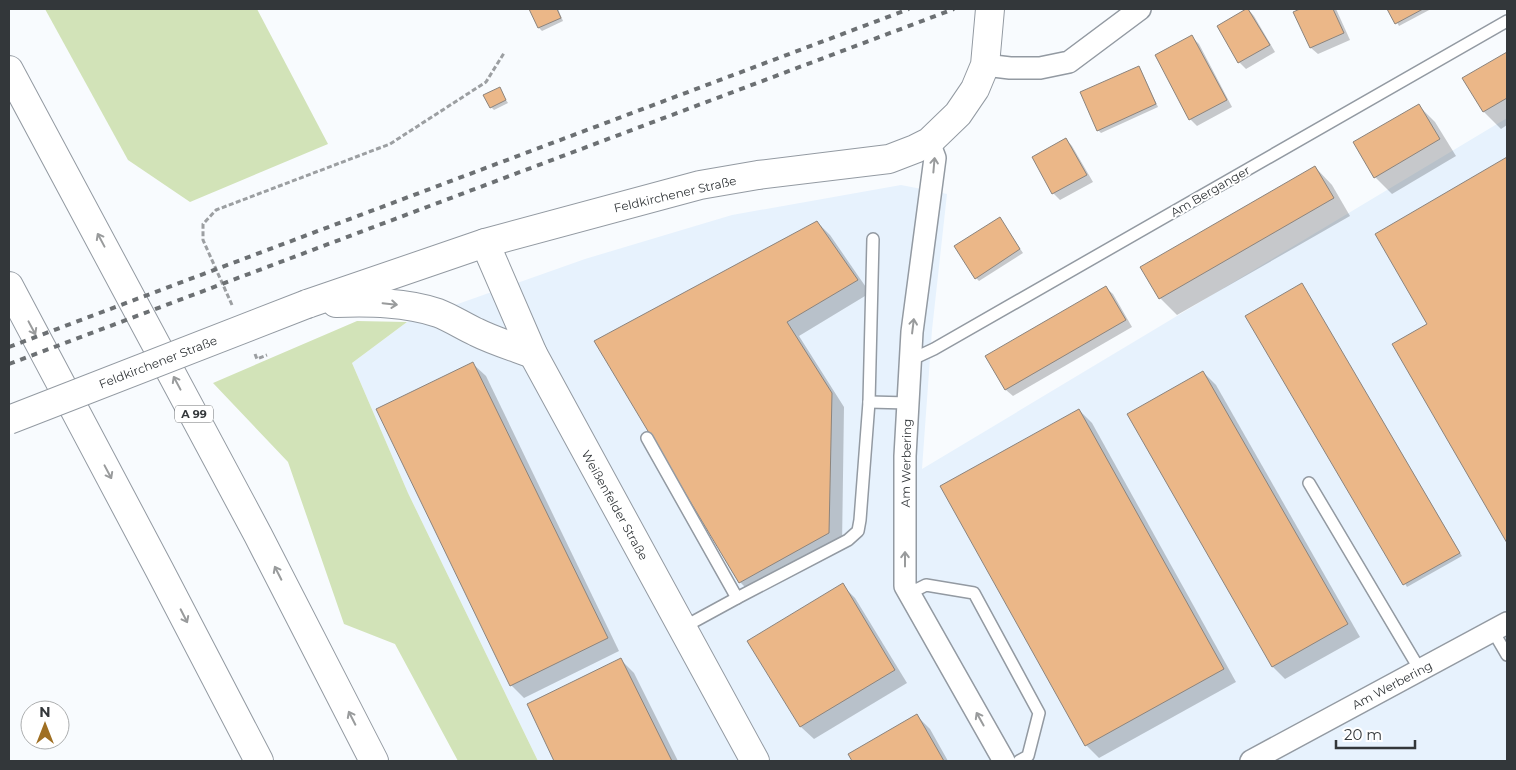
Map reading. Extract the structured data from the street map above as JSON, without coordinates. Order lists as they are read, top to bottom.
{
  "streets": {
    "main road": ["Feldkirchener Straße", "A 99", "Weißenfelder Straße"],
    "street": ["Am Werbering"],
    "lane": ["Am Berganger"]
  },
  "crossings": [
    ["Am Berganger", "Am Werbering"],
    ["Feldkirchener Straße", "Am Werbering"],
    ["Feldkirchener Straße", "Weißenfelder Straße"]
  ],
  "one_way": ["Am Werbering"],
  "scale_bar": "20 m",
  "north": "top"
}
